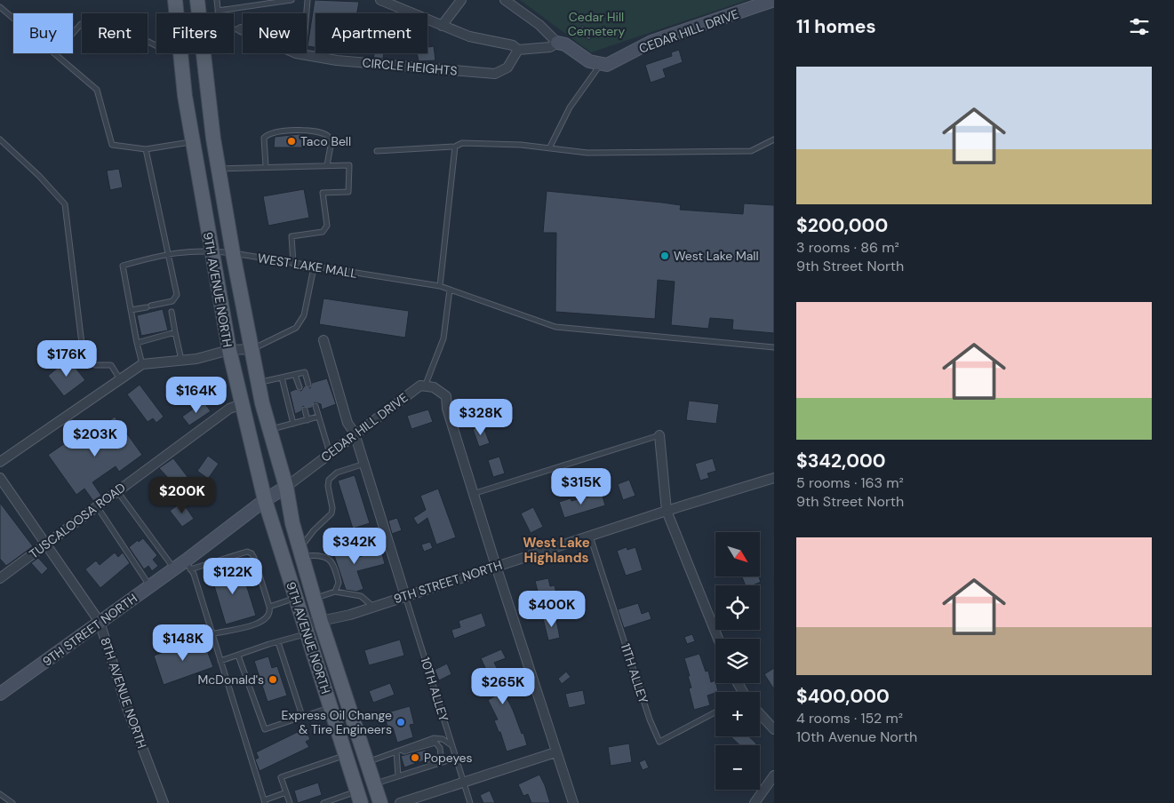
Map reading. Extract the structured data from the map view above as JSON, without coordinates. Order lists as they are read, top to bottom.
{
  "streets": {
    "main road": ["9TH AVENUE NORTH"],
    "street": [
      "CEDAR HILL DRIVE",
      "CIRCLE HEIGHTS",
      "TUSCALOOSA ROAD",
      "9TH STREET NORTH",
      "8TH AVENUE NORTH"
    ],
    "lane": ["WEST LAKE MALL", "11TH ALLEY", "10TH ALLEY"]
  },
  "crossings": [
    ["CEDAR HILL DRIVE", "9TH AVENUE NORTH"],
    ["CEDAR HILL DRIVE", "9TH STREET NORTH"],
    ["WEST LAKE MALL", "9TH AVENUE NORTH"],
    ["9TH AVENUE NORTH", "TUSCALOOSA ROAD"],
    ["9TH AVENUE NORTH", "9TH STREET NORTH"],
    ["TUSCALOOSA ROAD", "8TH AVENUE NORTH"],
    ["9TH STREET NORTH", "11TH ALLEY"],
    ["9TH STREET NORTH", "10TH ALLEY"],
    ["9TH STREET NORTH", "8TH AVENUE NORTH"]
  ],
  "districts": ["West Lake Highlands"],
  "parks": ["Cedar Hill Cemetery"],
  "places": [
    "Taco Bell",
    "West Lake Mall",
    "McDonald's",
    "Express Oil Change & Tire Engineers",
    "Popeyes"
  ],
  "north": "bottom right",
  "page": {
    "heading": "11 homes",
    "chip": [
      "Buy",
      "Rent",
      "Filters",
      "New",
      "Apartment"
    ],
    "list": [
      {
        "name": "$200,000",
        "note": "3 rooms · 86 m² · 9th Street North"
      },
      {
        "name": "$342,000",
        "note": "5 rooms · 163 m² · 9th Street North"
      },
      {
        "name": "$400,000",
        "note": "4 rooms · 152 m² · 10th Avenue North"
      }
    ],
    "price": [
      "$176K",
      "$164K",
      "$328K",
      "$203K",
      "$315K",
      "$200K",
      "$342K",
      "$122K",
      "$400K",
      "$148K",
      "$265K"
    ],
    "map_buttons": ["+", "−"]
  }
}
